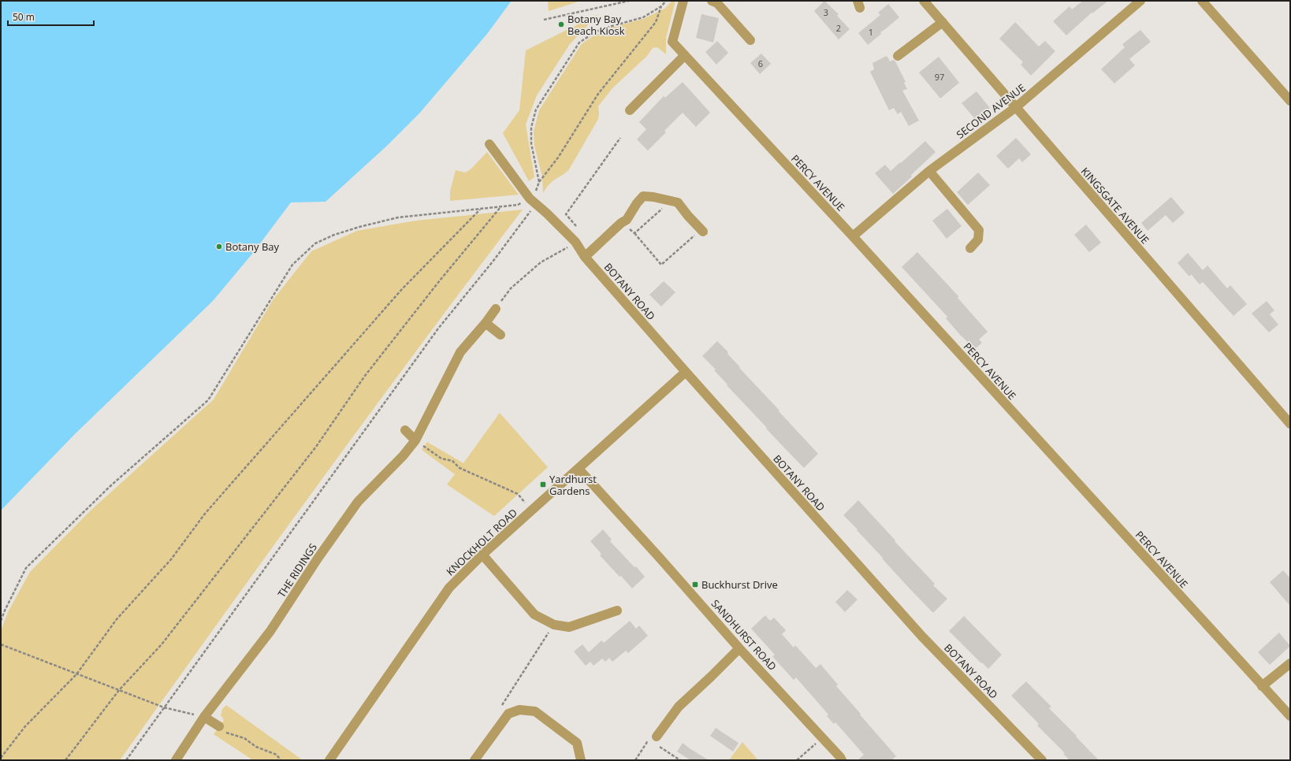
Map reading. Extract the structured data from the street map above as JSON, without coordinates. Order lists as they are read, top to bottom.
{
  "streets": {
    "street": [
      "SECOND AVENUE",
      "PERCY AVENUE",
      "KINGSGATE AVENUE",
      "BOTANY ROAD",
      "KNOCKHOLT ROAD",
      "THE RIDINGS",
      "SANDHURST ROAD"
    ]
  },
  "crossings": [
    ["SECOND AVENUE", "PERCY AVENUE"],
    ["SECOND AVENUE", "KINGSGATE AVENUE"],
    ["BOTANY ROAD", "KNOCKHOLT ROAD"],
    ["KNOCKHOLT ROAD", "SANDHURST ROAD"]
  ],
  "places": {
    "other": ["Botany Bay Beach Kiosk", "Botany Bay"],
    "transit": ["Yardhurst Gardens", "Buckhurst Drive"]
  },
  "house_numbers": [
    "3",
    "2",
    "1",
    "6",
    "97"
  ],
  "scale_bar": "50 m"
}
